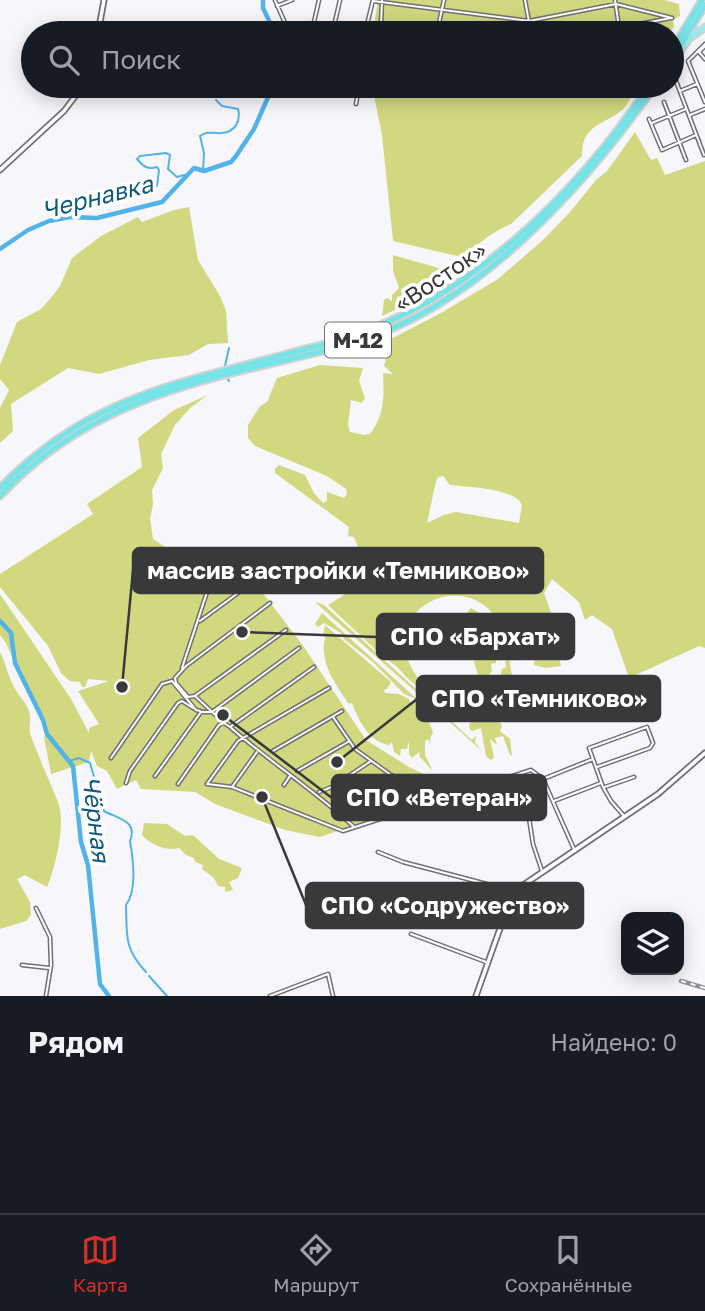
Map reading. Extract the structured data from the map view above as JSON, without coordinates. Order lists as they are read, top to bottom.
{
  "streets": {
    "highway": ["«Восток»", "М-12"]
  },
  "water": ["Чернавка", "Чёрная"],
  "places": [
    "СПО «Бархат»",
    "массив застройки «Темниково»",
    "СПО «Ветеран»",
    "СПО «Темниково»",
    "СПО «Содружество»"
  ],
  "page": {
    "search": "Поиск",
    "heading": ["Рядом", "Найдено: 0"],
    "nav": ["Карта", "Маршрут", "Сохранённые"]
  }
}
